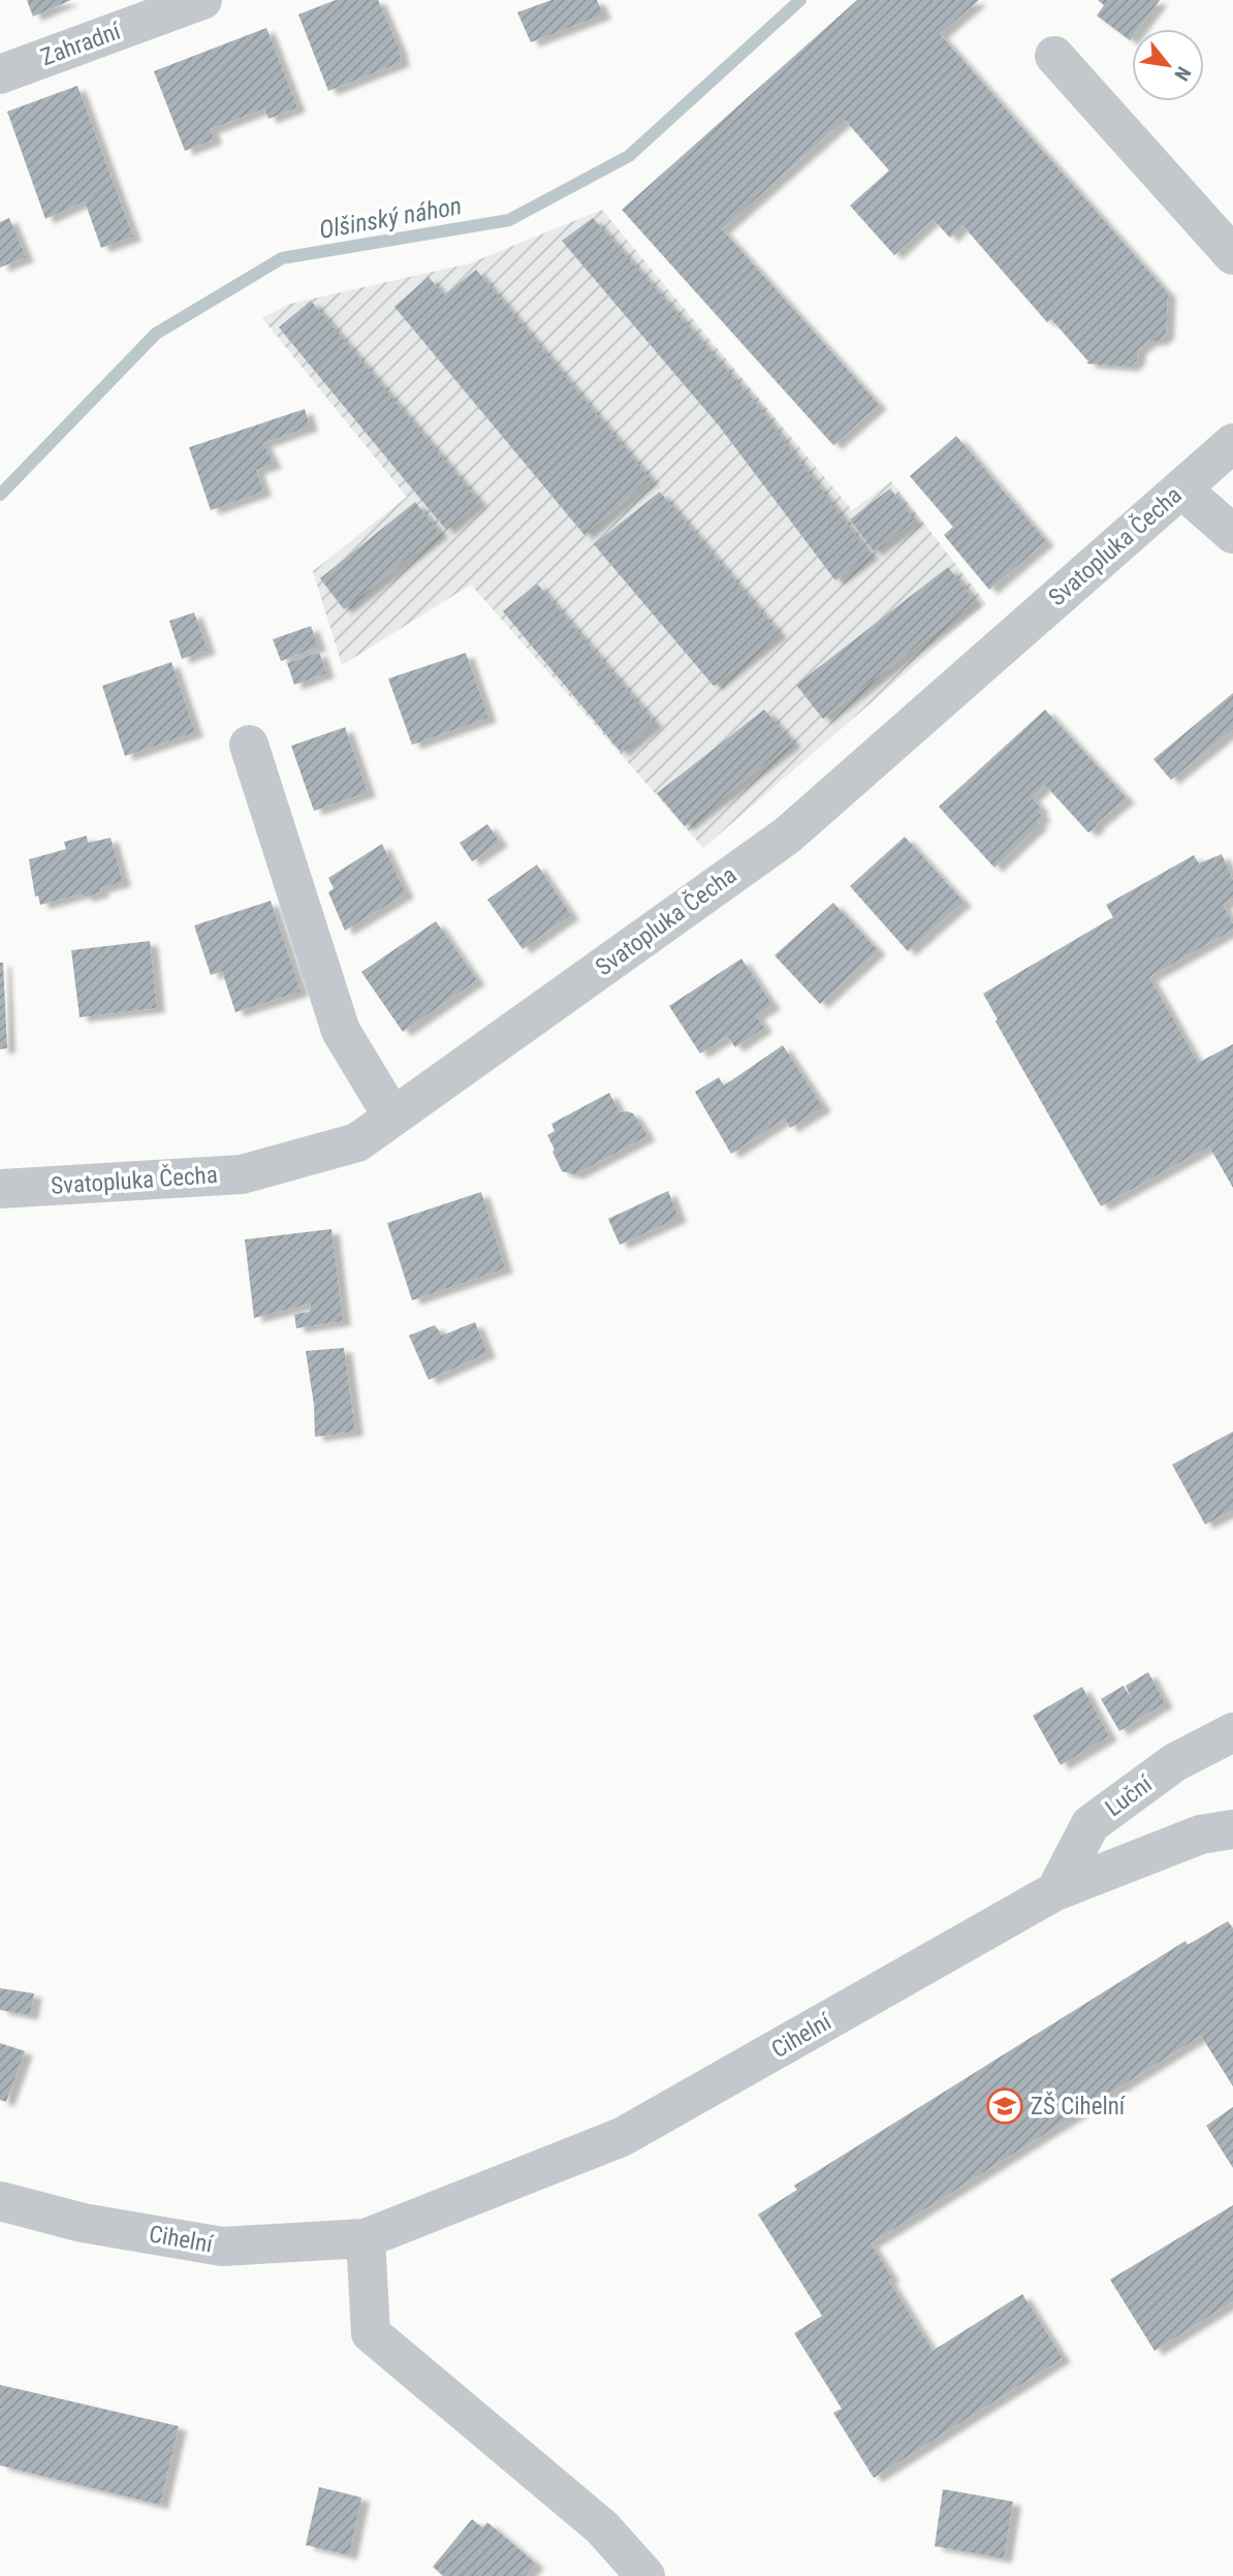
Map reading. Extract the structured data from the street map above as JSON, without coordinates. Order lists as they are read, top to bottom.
{
  "streets": {
    "street": [
      "Zahradní",
      "Svatopluka Čecha",
      "Luční",
      "Cihelní"
    ]
  },
  "crossings": [
    ["Luční", "Cihelní"]
  ],
  "water": ["Olšinský náhon"],
  "places": {
    "school or university": ["ZŠ Cihelní"]
  },
  "north": "bottom right"
}
